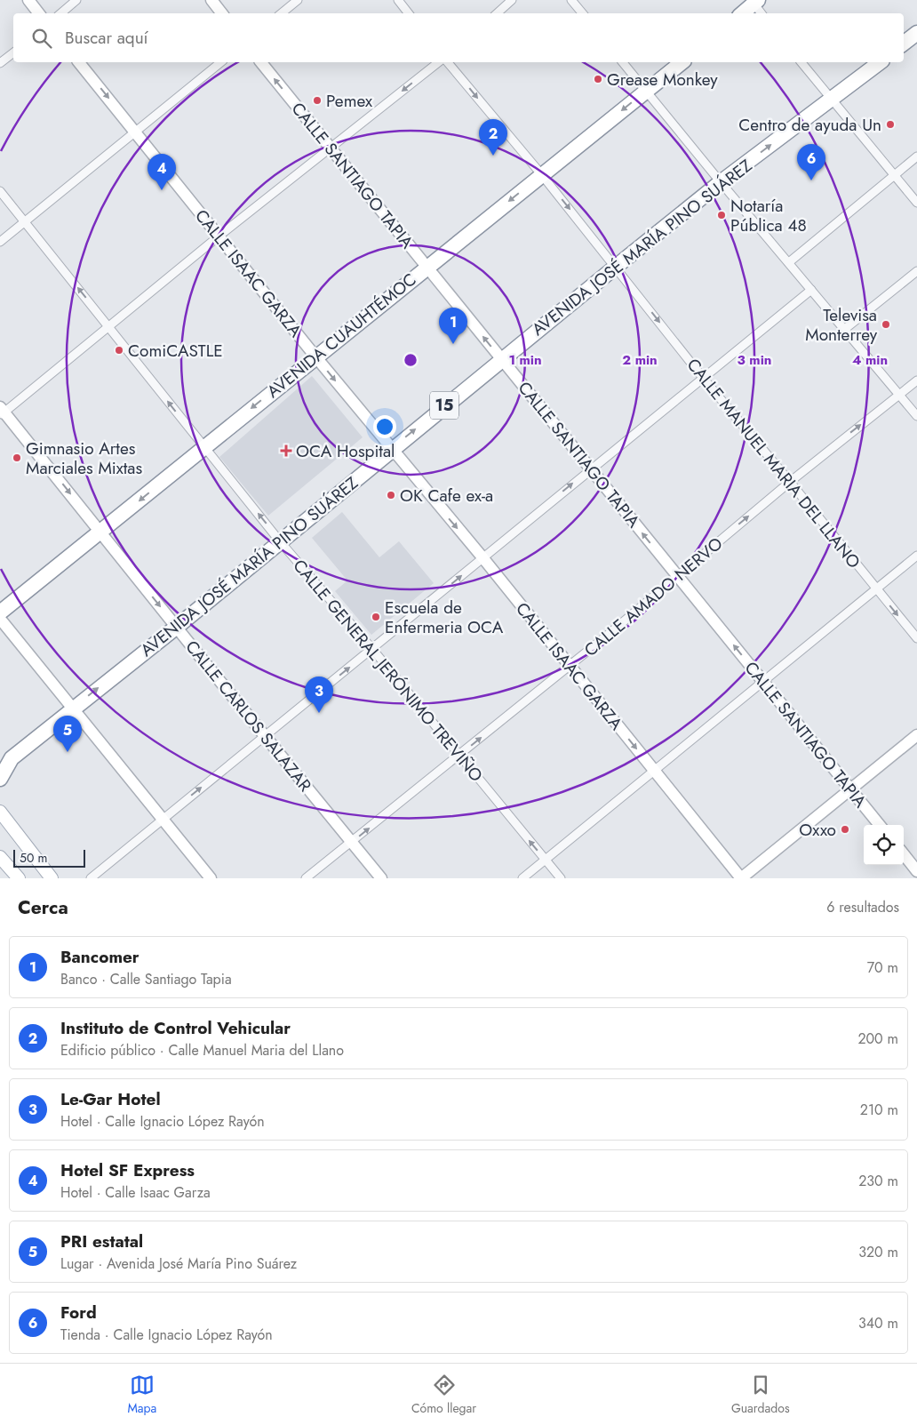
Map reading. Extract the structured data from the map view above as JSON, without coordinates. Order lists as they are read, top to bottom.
{
  "streets": {
    "highway": ["AVENIDA JOSÉ MARÍA PINO SUÁREZ", "AVENIDA CUAUHTÉMOC", "15"],
    "street": [
      "CALLE SANTIAGO TAPIA",
      "CALLE ISAAC GARZA",
      "CALLE MANUEL MARIA DEL LLANO",
      "CALLE AMADO NERVO",
      "CALLE GENERAL JERÓNIMO TREVIÑO",
      "CALLE CARLOS SALAZAR"
    ]
  },
  "crossings": [
    ["CALLE SANTIAGO TAPIA", "AVENIDA JOSÉ MARÍA PINO SUÁREZ"],
    ["CALLE SANTIAGO TAPIA", "AVENIDA CUAUHTÉMOC"],
    ["CALLE SANTIAGO TAPIA", "CALLE AMADO NERVO"],
    ["AVENIDA JOSÉ MARÍA PINO SUÁREZ", "CALLE ISAAC GARZA"],
    ["AVENIDA JOSÉ MARÍA PINO SUÁREZ", "CALLE MANUEL MARIA DEL LLANO"],
    ["AVENIDA JOSÉ MARÍA PINO SUÁREZ", "CALLE GENERAL JERÓNIMO TREVIÑO"],
    ["AVENIDA JOSÉ MARÍA PINO SUÁREZ", "CALLE CARLOS SALAZAR"],
    ["CALLE ISAAC GARZA", "AVENIDA CUAUHTÉMOC"],
    ["CALLE ISAAC GARZA", "CALLE AMADO NERVO"],
    ["AVENIDA CUAUHTÉMOC", "CALLE MANUEL MARIA DEL LLANO"],
    ["AVENIDA CUAUHTÉMOC", "CALLE GENERAL JERÓNIMO TREVIÑO"],
    ["AVENIDA CUAUHTÉMOC", "CALLE CARLOS SALAZAR"],
    ["CALLE MANUEL MARIA DEL LLANO", "CALLE AMADO NERVO"],
    ["CALLE AMADO NERVO", "CALLE GENERAL JERÓNIMO TREVIÑO"],
    ["CALLE AMADO NERVO", "CALLE CARLOS SALAZAR"]
  ],
  "one_way": [
    "CALLE SANTIAGO TAPIA",
    "AVENIDA JOSÉ MARÍA PINO SUÁREZ",
    "CALLE ISAAC GARZA",
    "AVENIDA CUAUHTÉMOC",
    "CALLE MANUEL MARIA DEL LLANO",
    "CALLE AMADO NERVO",
    "CALLE GENERAL JERÓNIMO TREVIÑO",
    "CALLE CARLOS SALAZAR"
  ],
  "places": {
    "other": [
      "Grease Monkey",
      "Pemex",
      "Centro de ayuda Un",
      "Notaría Pública 48",
      "Televisa Monterrey",
      "ComiCASTLE",
      "Gimnasio Artes Marciales Mixtas",
      "OK Cafe ex-a",
      "Escuela de Enfermeria OCA",
      "Oxxo"
    ],
    "health": ["OCA Hospital"]
  },
  "scale_bar": "50 m",
  "page": {
    "search": "Buscar aquí",
    "pins": [
      "2",
      "6",
      "4",
      "1",
      "3",
      "5"
    ],
    "scale": "50 m",
    "heading": ["Cerca", "6 resultados"],
    "list": [
      {
        "mark": "1",
        "name": "Bancomer",
        "note": "Banco · Calle Santiago Tapia",
        "value": "70 m"
      },
      {
        "mark": "2",
        "name": "Instituto de Control Vehicular",
        "note": "Edificio público · Calle Manuel Maria del Llano",
        "value": "200 m"
      },
      {
        "mark": "3",
        "name": "Le-Gar Hotel",
        "note": "Hotel · Calle Ignacio López Rayón",
        "value": "210 m"
      },
      {
        "mark": "4",
        "name": "Hotel SF Express",
        "note": "Hotel · Calle Isaac Garza",
        "value": "230 m"
      },
      {
        "mark": "5",
        "name": "PRI estatal",
        "note": "Lugar · Avenida José María Pino Suárez",
        "value": "320 m"
      },
      {
        "mark": "6",
        "name": "Ford",
        "note": "Tienda · Calle Ignacio López Rayón",
        "value": "340 m"
      }
    ],
    "nav": ["Mapa", "Cómo llegar", "Guardados"]
  },
  "rings": [
    "1 min",
    "2 min",
    "3 min",
    "4 min"
  ]
}
